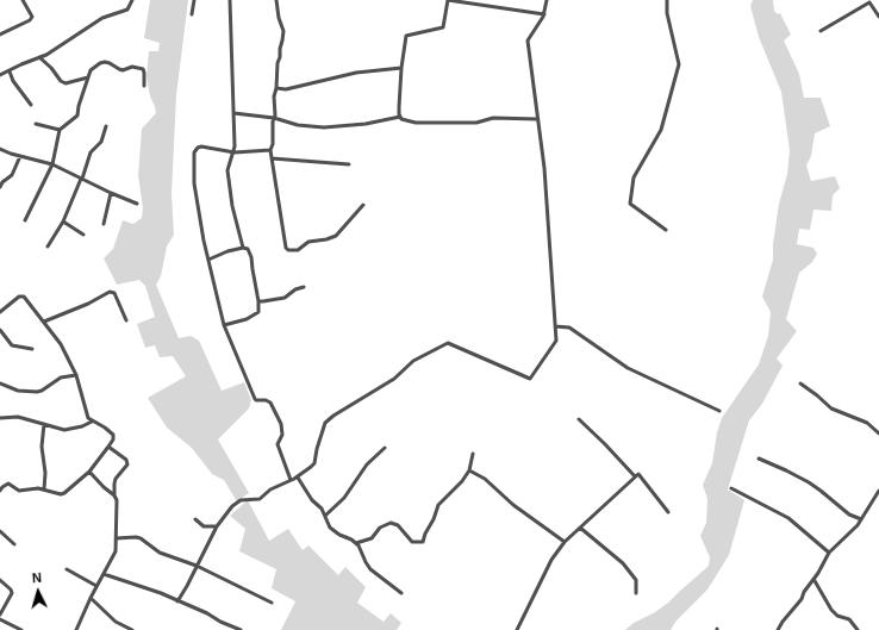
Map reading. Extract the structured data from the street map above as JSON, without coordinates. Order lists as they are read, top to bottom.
{
  "north": "top"
}
